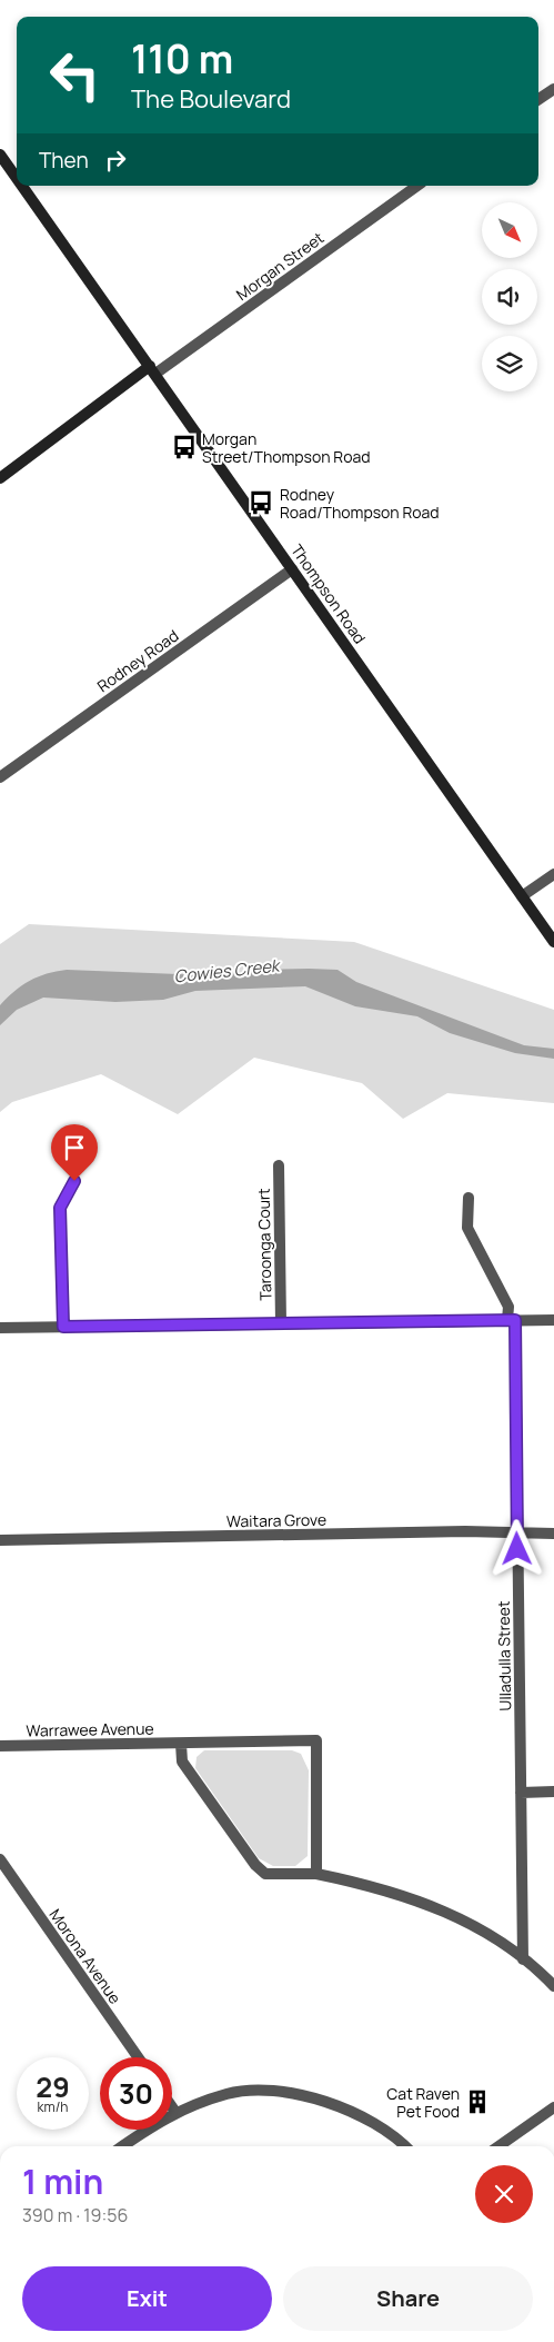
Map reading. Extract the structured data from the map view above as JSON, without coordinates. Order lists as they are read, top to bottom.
{
  "streets": {
    "main road": ["Morgan Street", "Thompson Road"],
    "street": [
      "Rodney Road",
      "Taroonga Court",
      "Waitara Grove",
      "Ulladulla Street",
      "Warrawee Avenue",
      "Morona Avenue"
    ]
  },
  "crossings": [
    ["Morgan Street", "Thompson Road"],
    ["Thompson Road", "Rodney Road"],
    ["Waitara Grove", "Ulladulla Street"]
  ],
  "water": ["Cowies Creek"],
  "places": {
    "bus stop": ["Morgan Street/Thompson Road", "Rodney Road/Thompson Road"],
    "building": ["Cat Raven Pet Food"]
  },
  "north": "bottom right",
  "page": {
    "turn": ["110 m", "The Boulevard"],
    "then": "Then",
    "speed": "29 km/h",
    "limit": "30",
    "heading": ["1 min", "390 m · 19:56"],
    "buttons": ["Exit", "Share"]
  }
}
